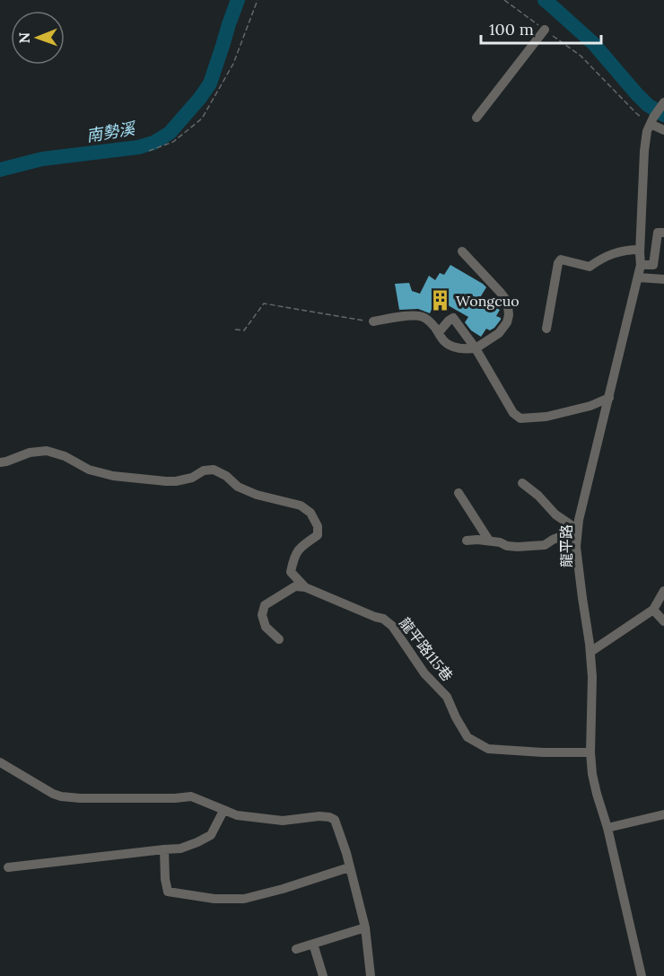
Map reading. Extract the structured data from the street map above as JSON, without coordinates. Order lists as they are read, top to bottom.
{
  "streets": {
    "street": ["龍平路", "龍平路115巷"]
  },
  "crossings": [
    ["龍平路", "龍平路115巷"]
  ],
  "water": ["南勢溪"],
  "places": {
    "building": ["Wongcuo"]
  },
  "scale_bar": "100 m",
  "north": "left"
}
